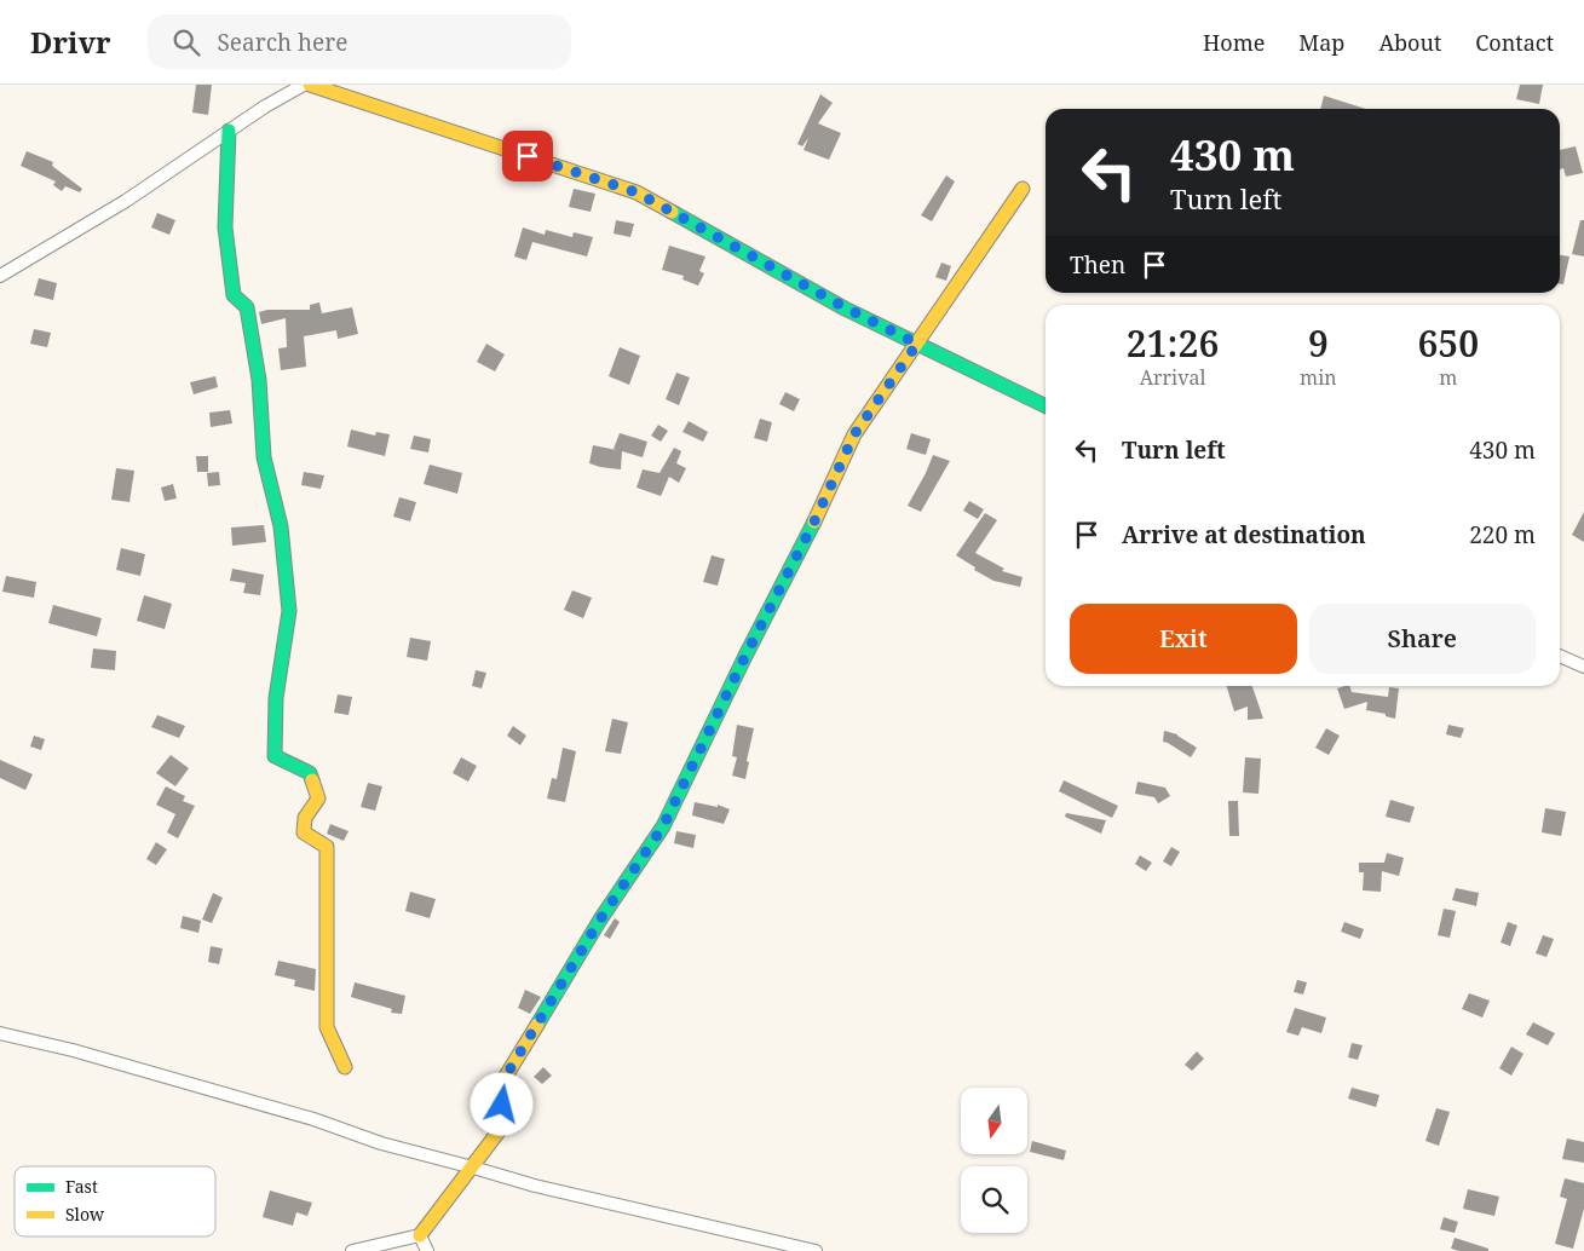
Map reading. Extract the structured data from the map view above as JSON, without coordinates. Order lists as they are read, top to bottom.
{
  "legend": ["Fast", "Slow"],
  "north": "bottom",
  "page": {
    "header": "Drivr",
    "search": "Search here",
    "nav": [
      "Home",
      "Map",
      "About",
      "Contact"
    ],
    "turn": ["430 m", "Turn left"],
    "then": "Then",
    "eta": [
      "21:26",
      "Arrival",
      "9",
      "min",
      "650",
      "m"
    ],
    "list": [
      {
        "name": "Turn left",
        "value": "430 m"
      },
      {
        "name": "Arrive at destination",
        "value": "220 m"
      }
    ],
    "buttons": ["Exit", "Share"]
  }
}
